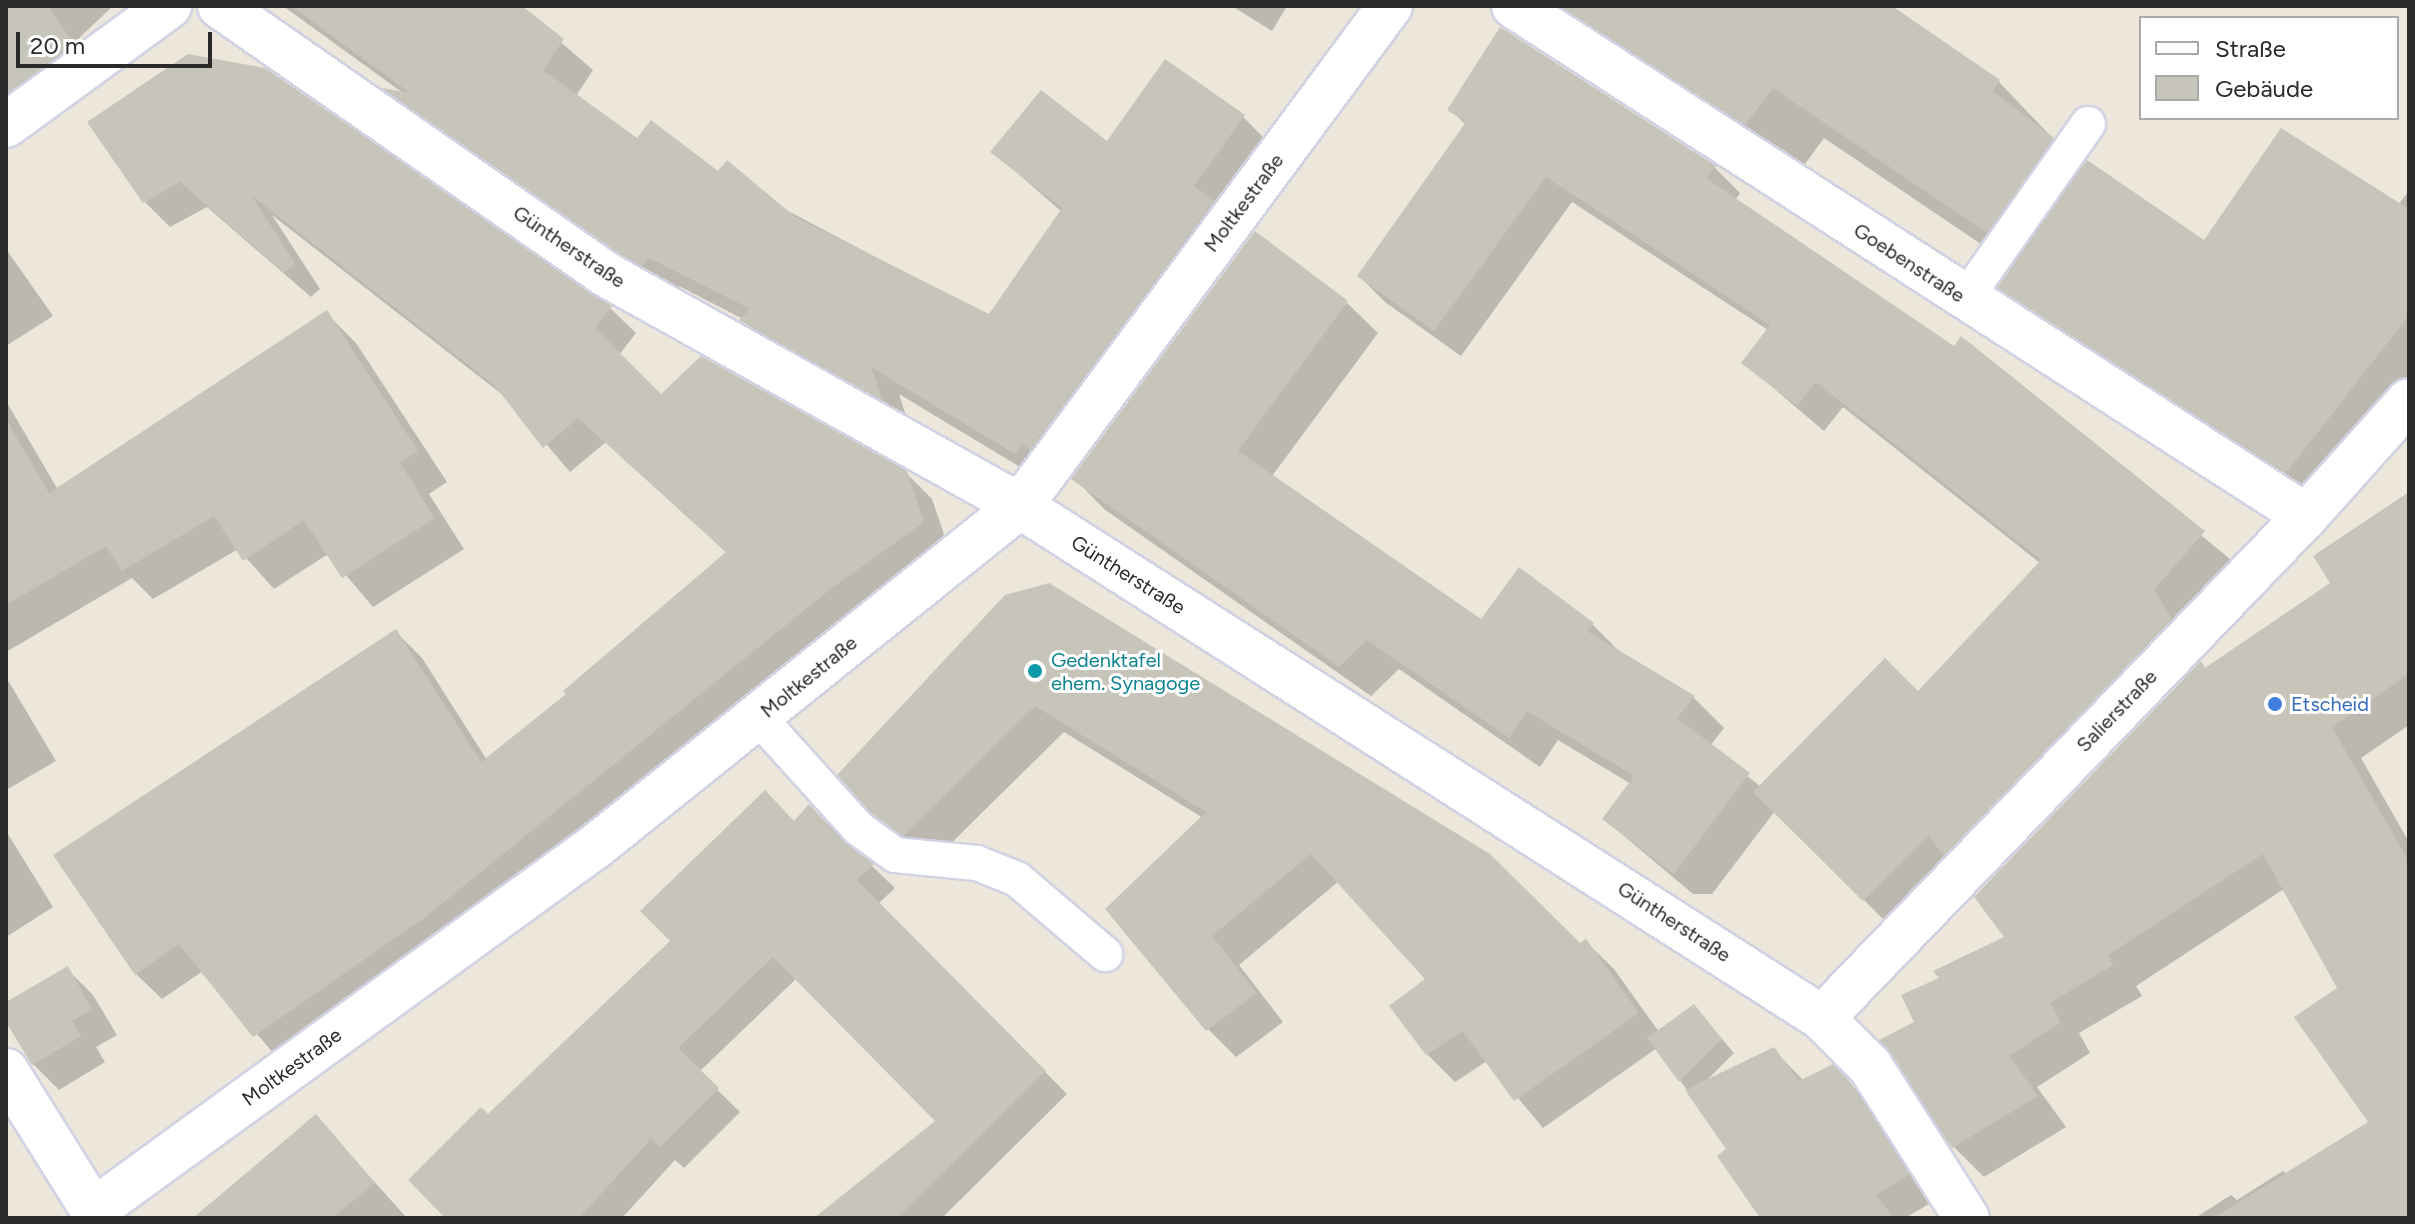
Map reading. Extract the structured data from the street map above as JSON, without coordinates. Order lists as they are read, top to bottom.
{
  "streets": {
    "street": [
      "Moltkestraße",
      "Güntherstraße",
      "Goebenstraße",
      "Salierstraße"
    ]
  },
  "crossings": [
    ["Moltkestraße", "Güntherstraße"],
    ["Güntherstraße", "Salierstraße"],
    ["Goebenstraße", "Salierstraße"]
  ],
  "places": ["Gedenktafel ehem. Synagoge", "Etscheid"],
  "legend": ["Straße", "Gebäude"],
  "scale_bar": "20 m"
}
